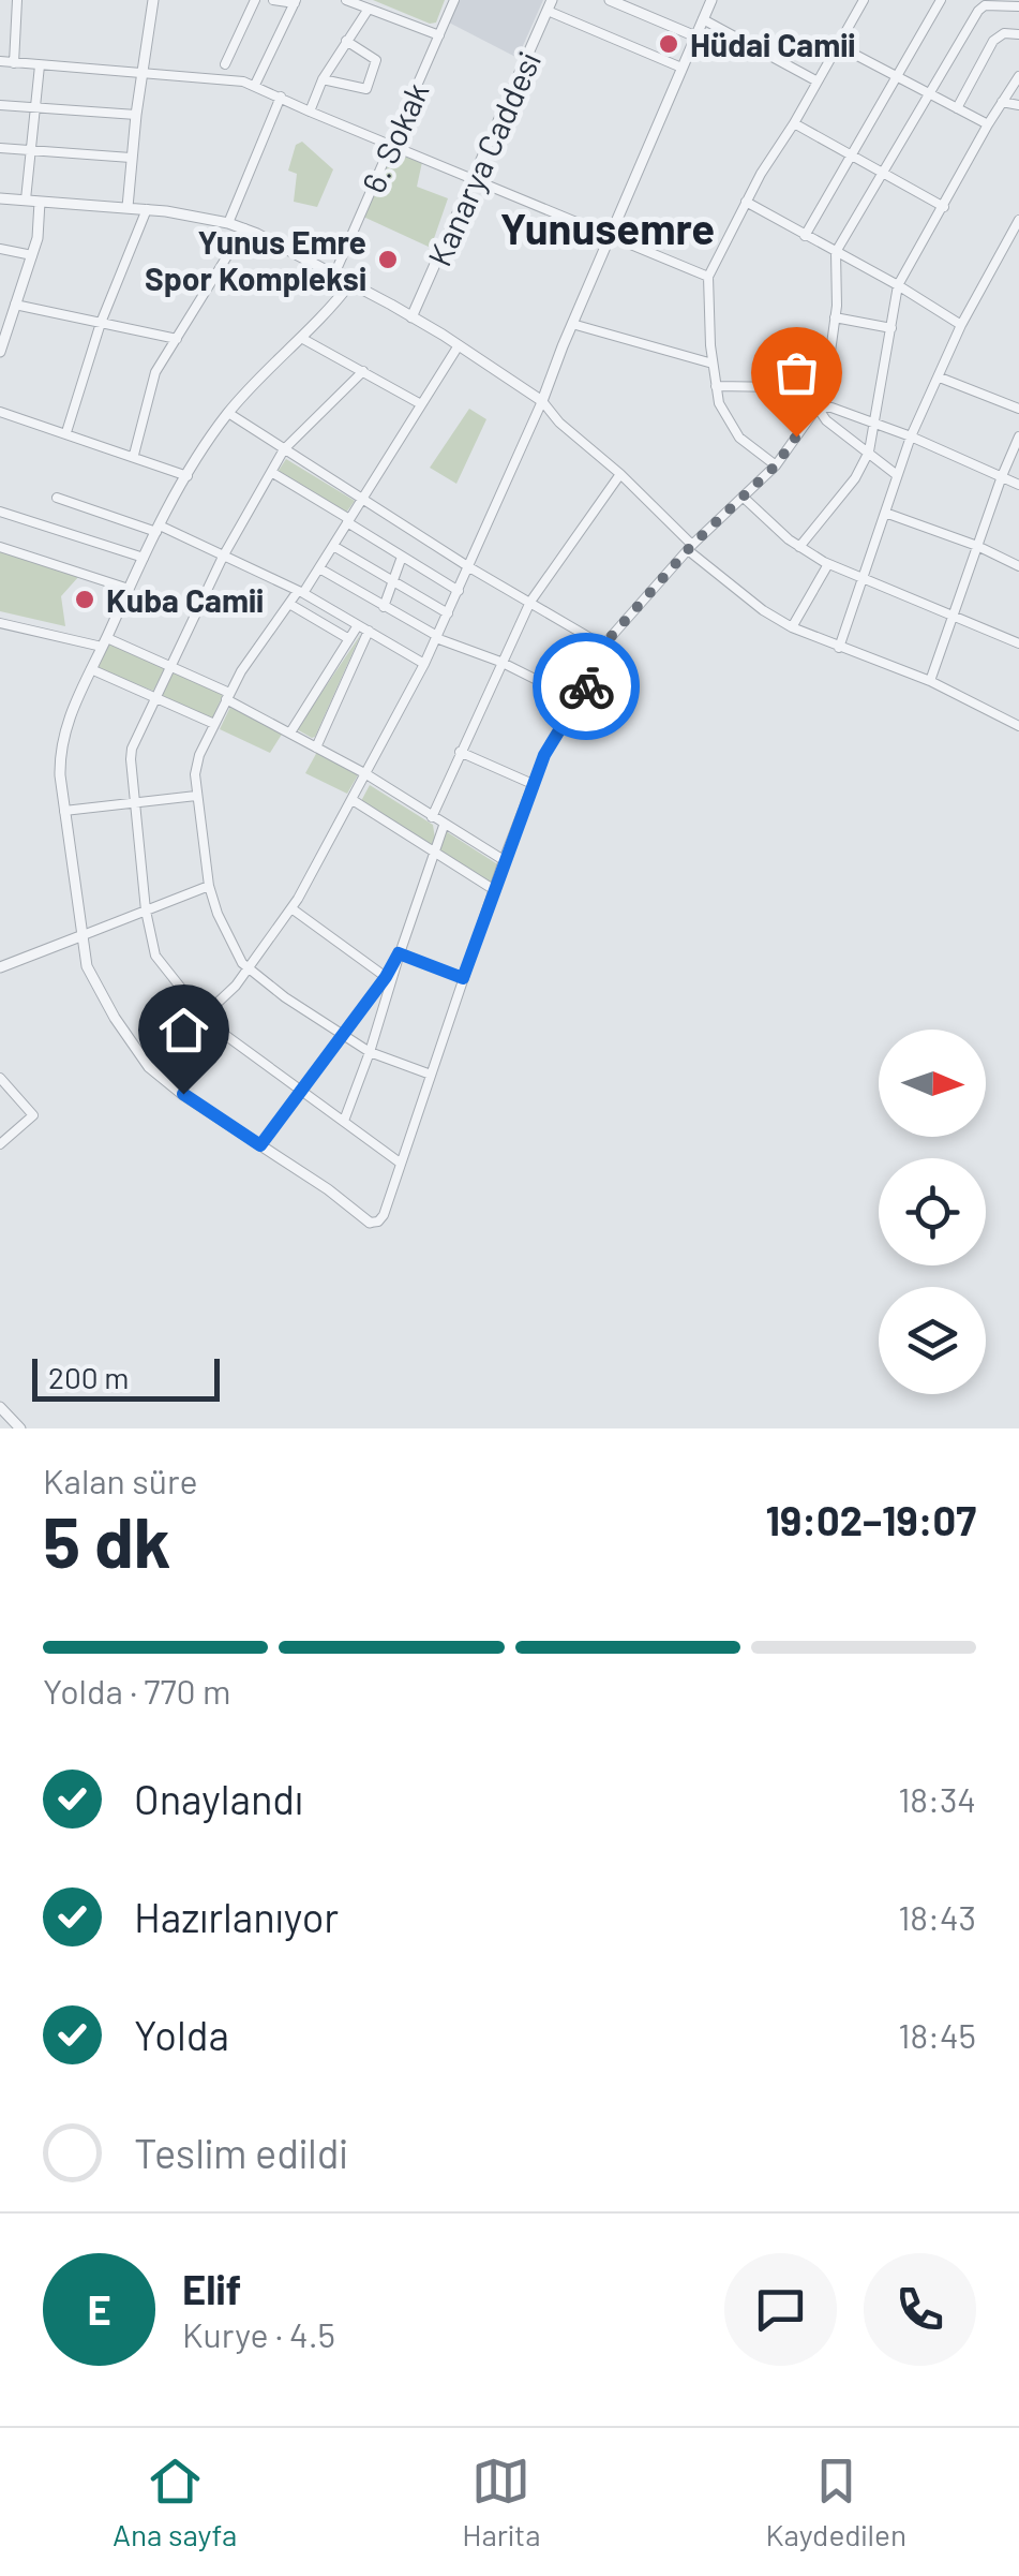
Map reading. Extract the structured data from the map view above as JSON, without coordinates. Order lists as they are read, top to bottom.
{
  "streets": {
    "street": ["6. Sokak", "Kanarya Caddesi"]
  },
  "districts": ["Yunusemre"],
  "places": ["Hüdai Camii", "Yunus Emre Spor Kompleksi", "Kuba Camii"],
  "scale_bar": "200 m",
  "north": "right",
  "page": {
    "scale": "200 m",
    "heading": ["5 dk", "Kalan süre", "19:02–19:07"],
    "panel": ["Elif", "Kurye · 4.5"],
    "bar": "Yolda · 770 m",
    "list": [
      ["Onaylandı", "18:34"],
      ["Hazırlanıyor", "18:43"],
      ["Yolda", "18:45"],
      "Teslim edildi"
    ],
    "round": "E",
    "tabs": ["Ana sayfa", "Harita", "Kaydedilen"]
  }
}
